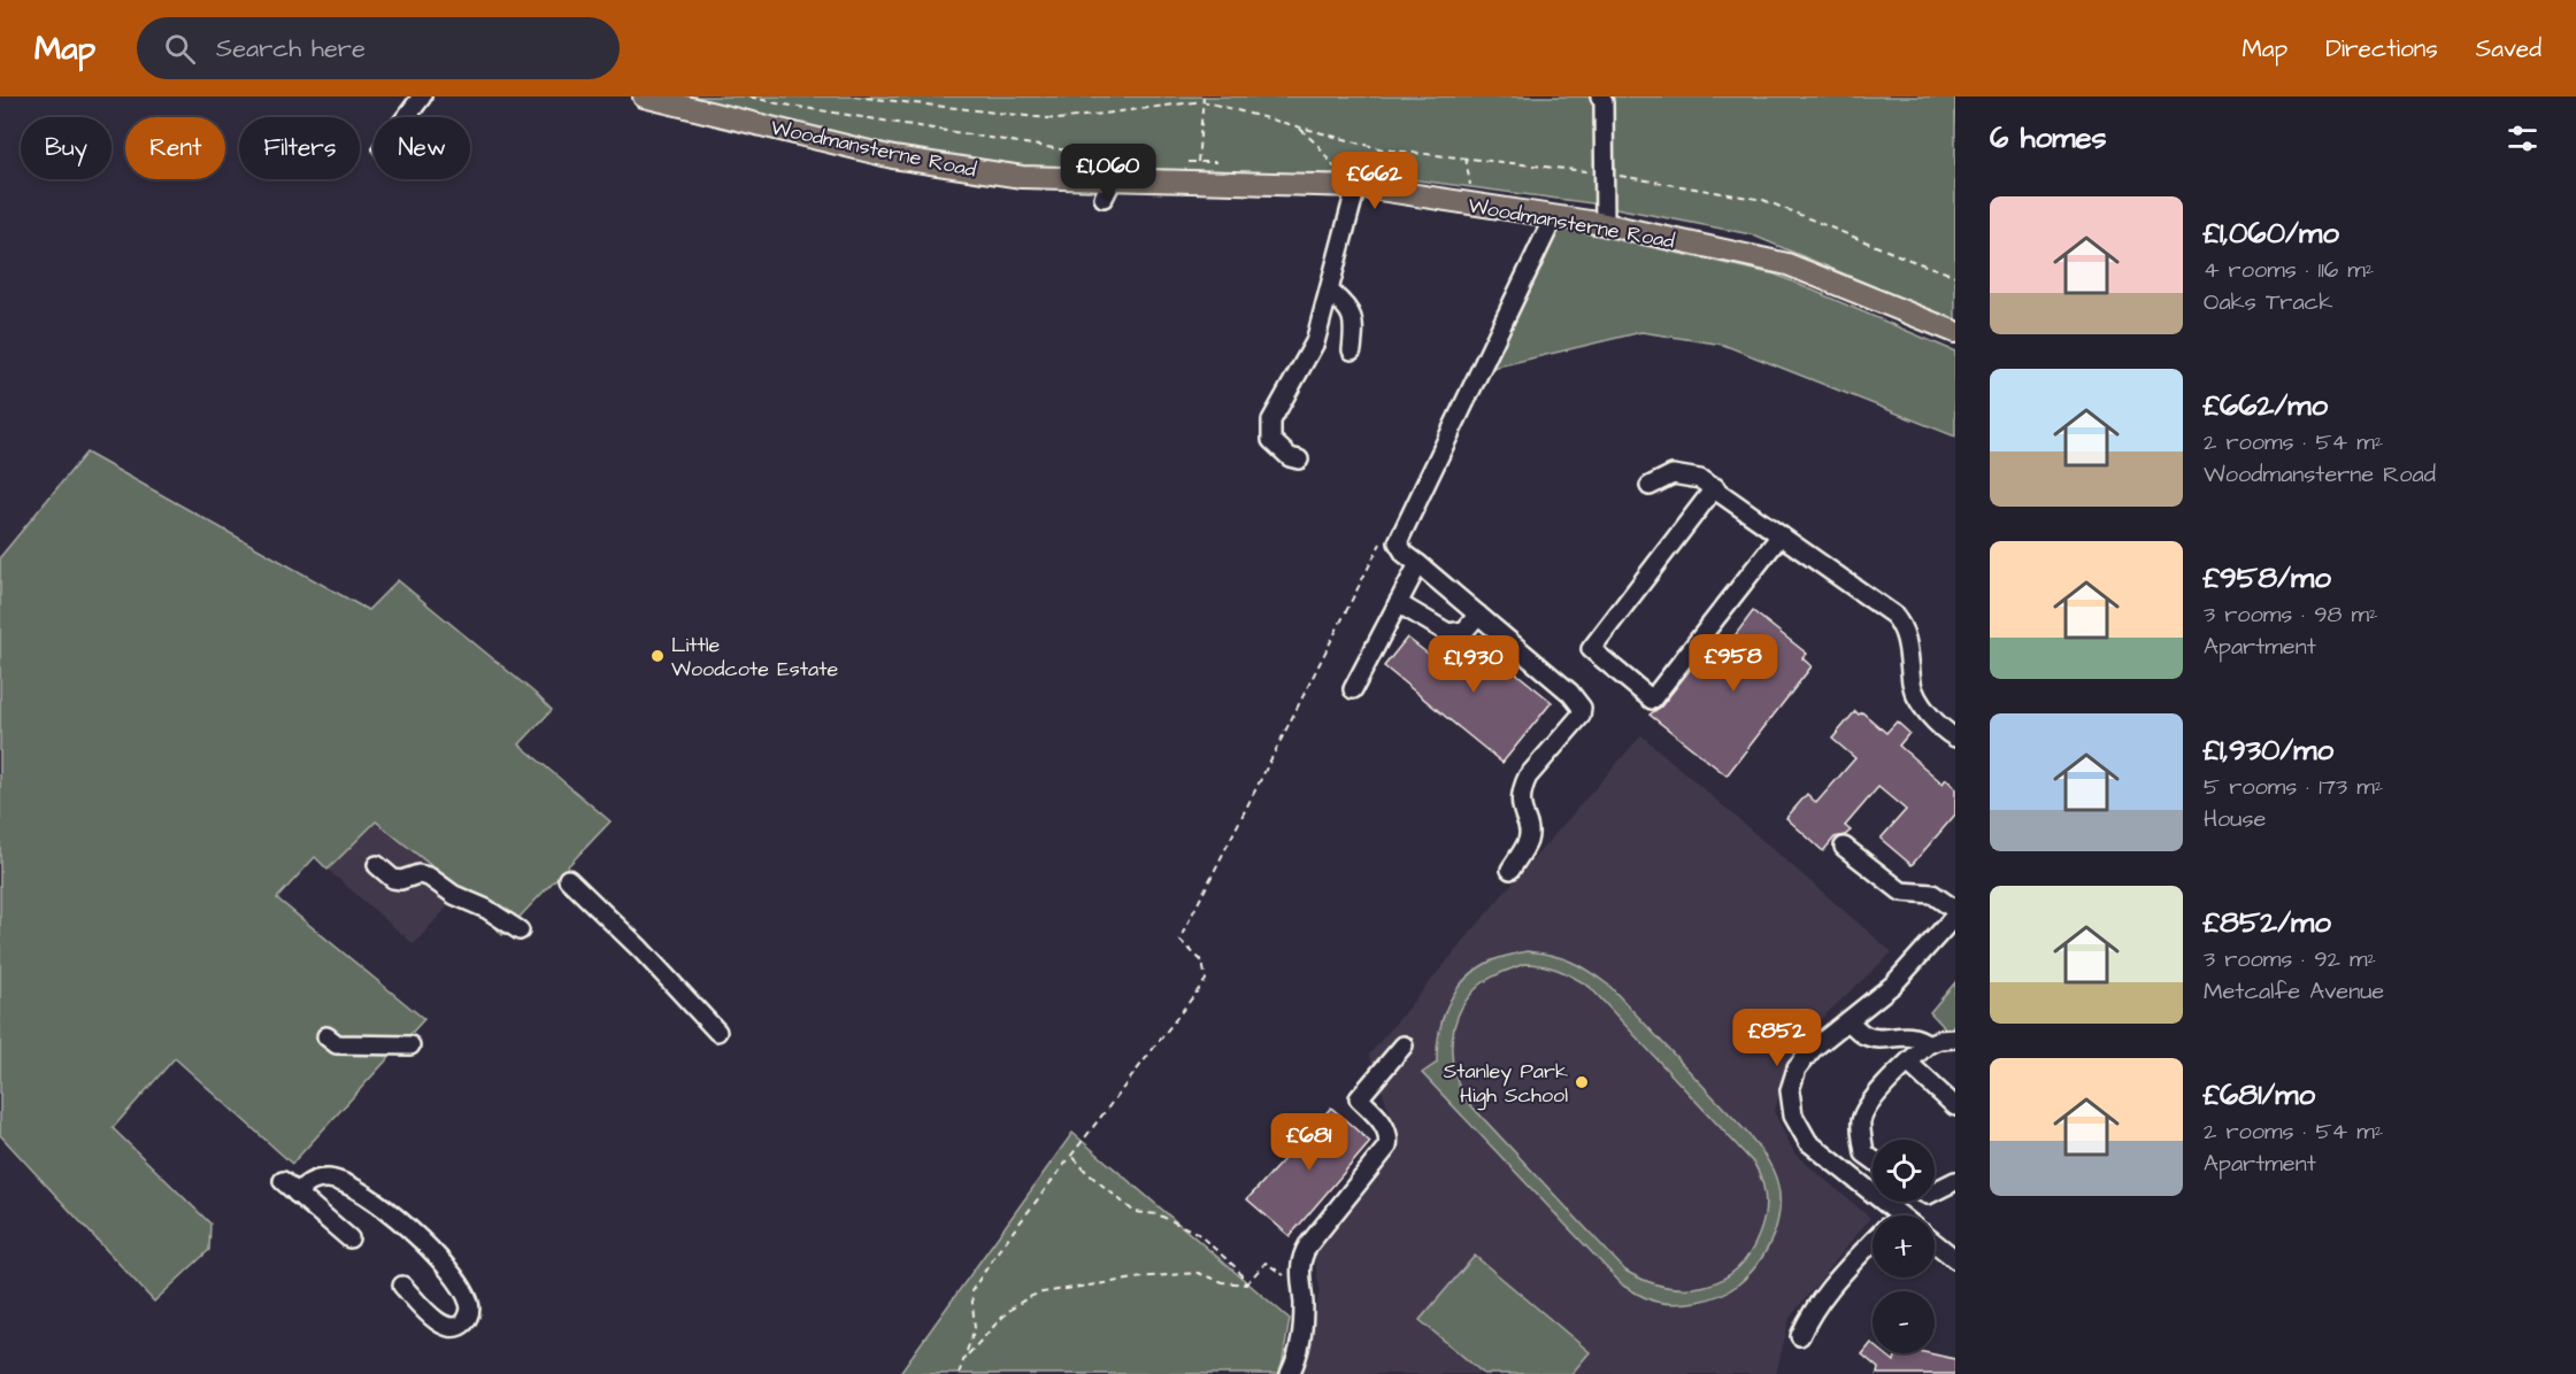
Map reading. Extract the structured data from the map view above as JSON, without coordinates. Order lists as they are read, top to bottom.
{
  "streets": {
    "main road": ["Woodmansterne Road"]
  },
  "places": ["Little Woodcote Estate", "Stanley Park High School"],
  "page": {
    "header": "Map",
    "search": "Search here",
    "nav": ["Map", "Directions", "Saved"],
    "heading": "6 homes",
    "chip": [
      "Buy",
      "Rent",
      "Filters",
      "New"
    ],
    "price": [
      "£1,060",
      "£662",
      "£958",
      "£1,930",
      "£852",
      "£681"
    ],
    "list": [
      {
        "name": "£1,060/mo",
        "note": "4 rooms · 116 m² · Oaks Track"
      },
      {
        "name": "£662/mo",
        "note": "2 rooms · 54 m² · Woodmansterne Road"
      },
      {
        "name": "£958/mo",
        "note": "3 rooms · 98 m² · Apartment"
      },
      {
        "name": "£1,930/mo",
        "note": "5 rooms · 173 m² · House"
      },
      {
        "name": "£852/mo",
        "note": "3 rooms · 92 m² · Metcalfe Avenue"
      },
      {
        "name": "£681/mo",
        "note": "2 rooms · 54 m² · Apartment"
      }
    ],
    "map_buttons": ["+", "−"]
  }
}
